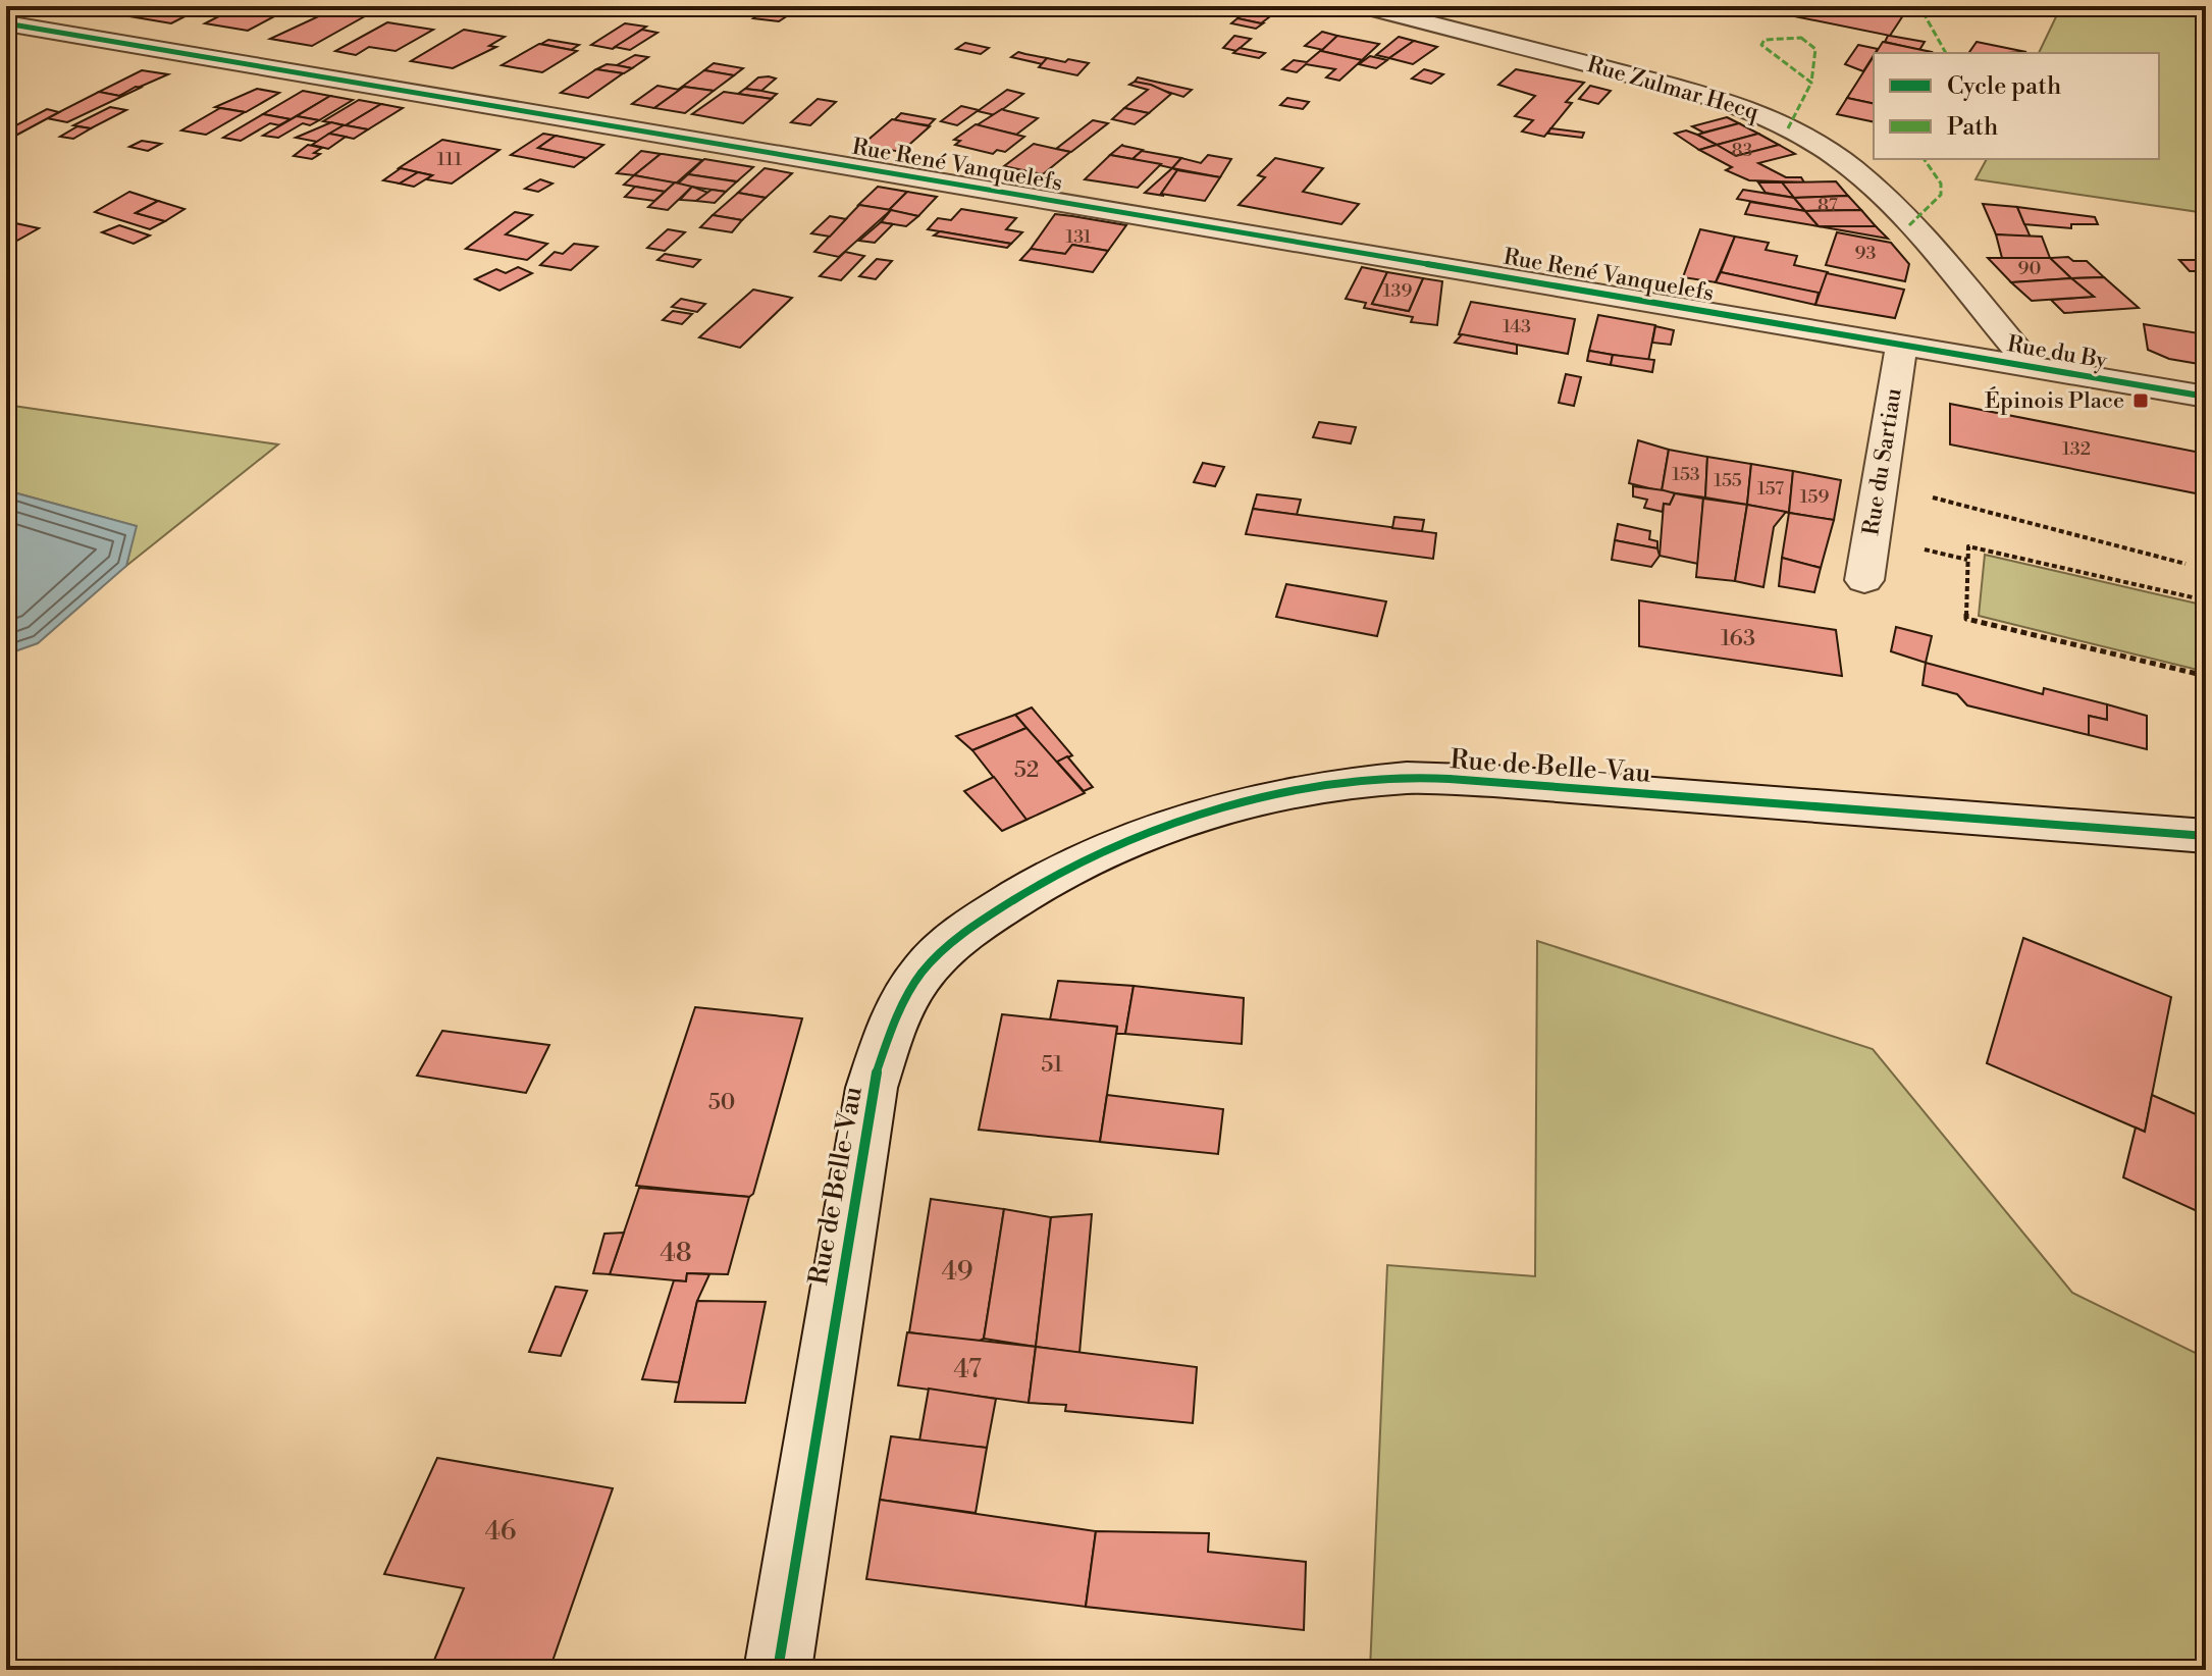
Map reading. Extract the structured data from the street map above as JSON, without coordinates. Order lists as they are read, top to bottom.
{
  "streets": {
    "street": [
      "Rue Zulmar Hecq",
      "Rue René Vanquelefs",
      "Rue du By",
      "Rue du Sartiau",
      "Rue de Belle-Vau"
    ]
  },
  "crossings": [
    ["Rue Zulmar Hecq", "Rue du By"],
    ["Rue René Vanquelefs", "Rue du By"],
    ["Rue René Vanquelefs", "Rue du Sartiau"],
    ["Rue du By", "Rue du Sartiau"]
  ],
  "places": {
    "transit": ["Épinois Place"]
  },
  "house_numbers": [
    "83",
    "111",
    "87",
    "131",
    "93",
    "90",
    "139",
    "143",
    "132",
    "153",
    "155",
    "157",
    "159",
    "163",
    "52",
    "51",
    "50",
    "48",
    "49",
    "47",
    "46"
  ],
  "legend": ["Cycle path", "Path"]
}
